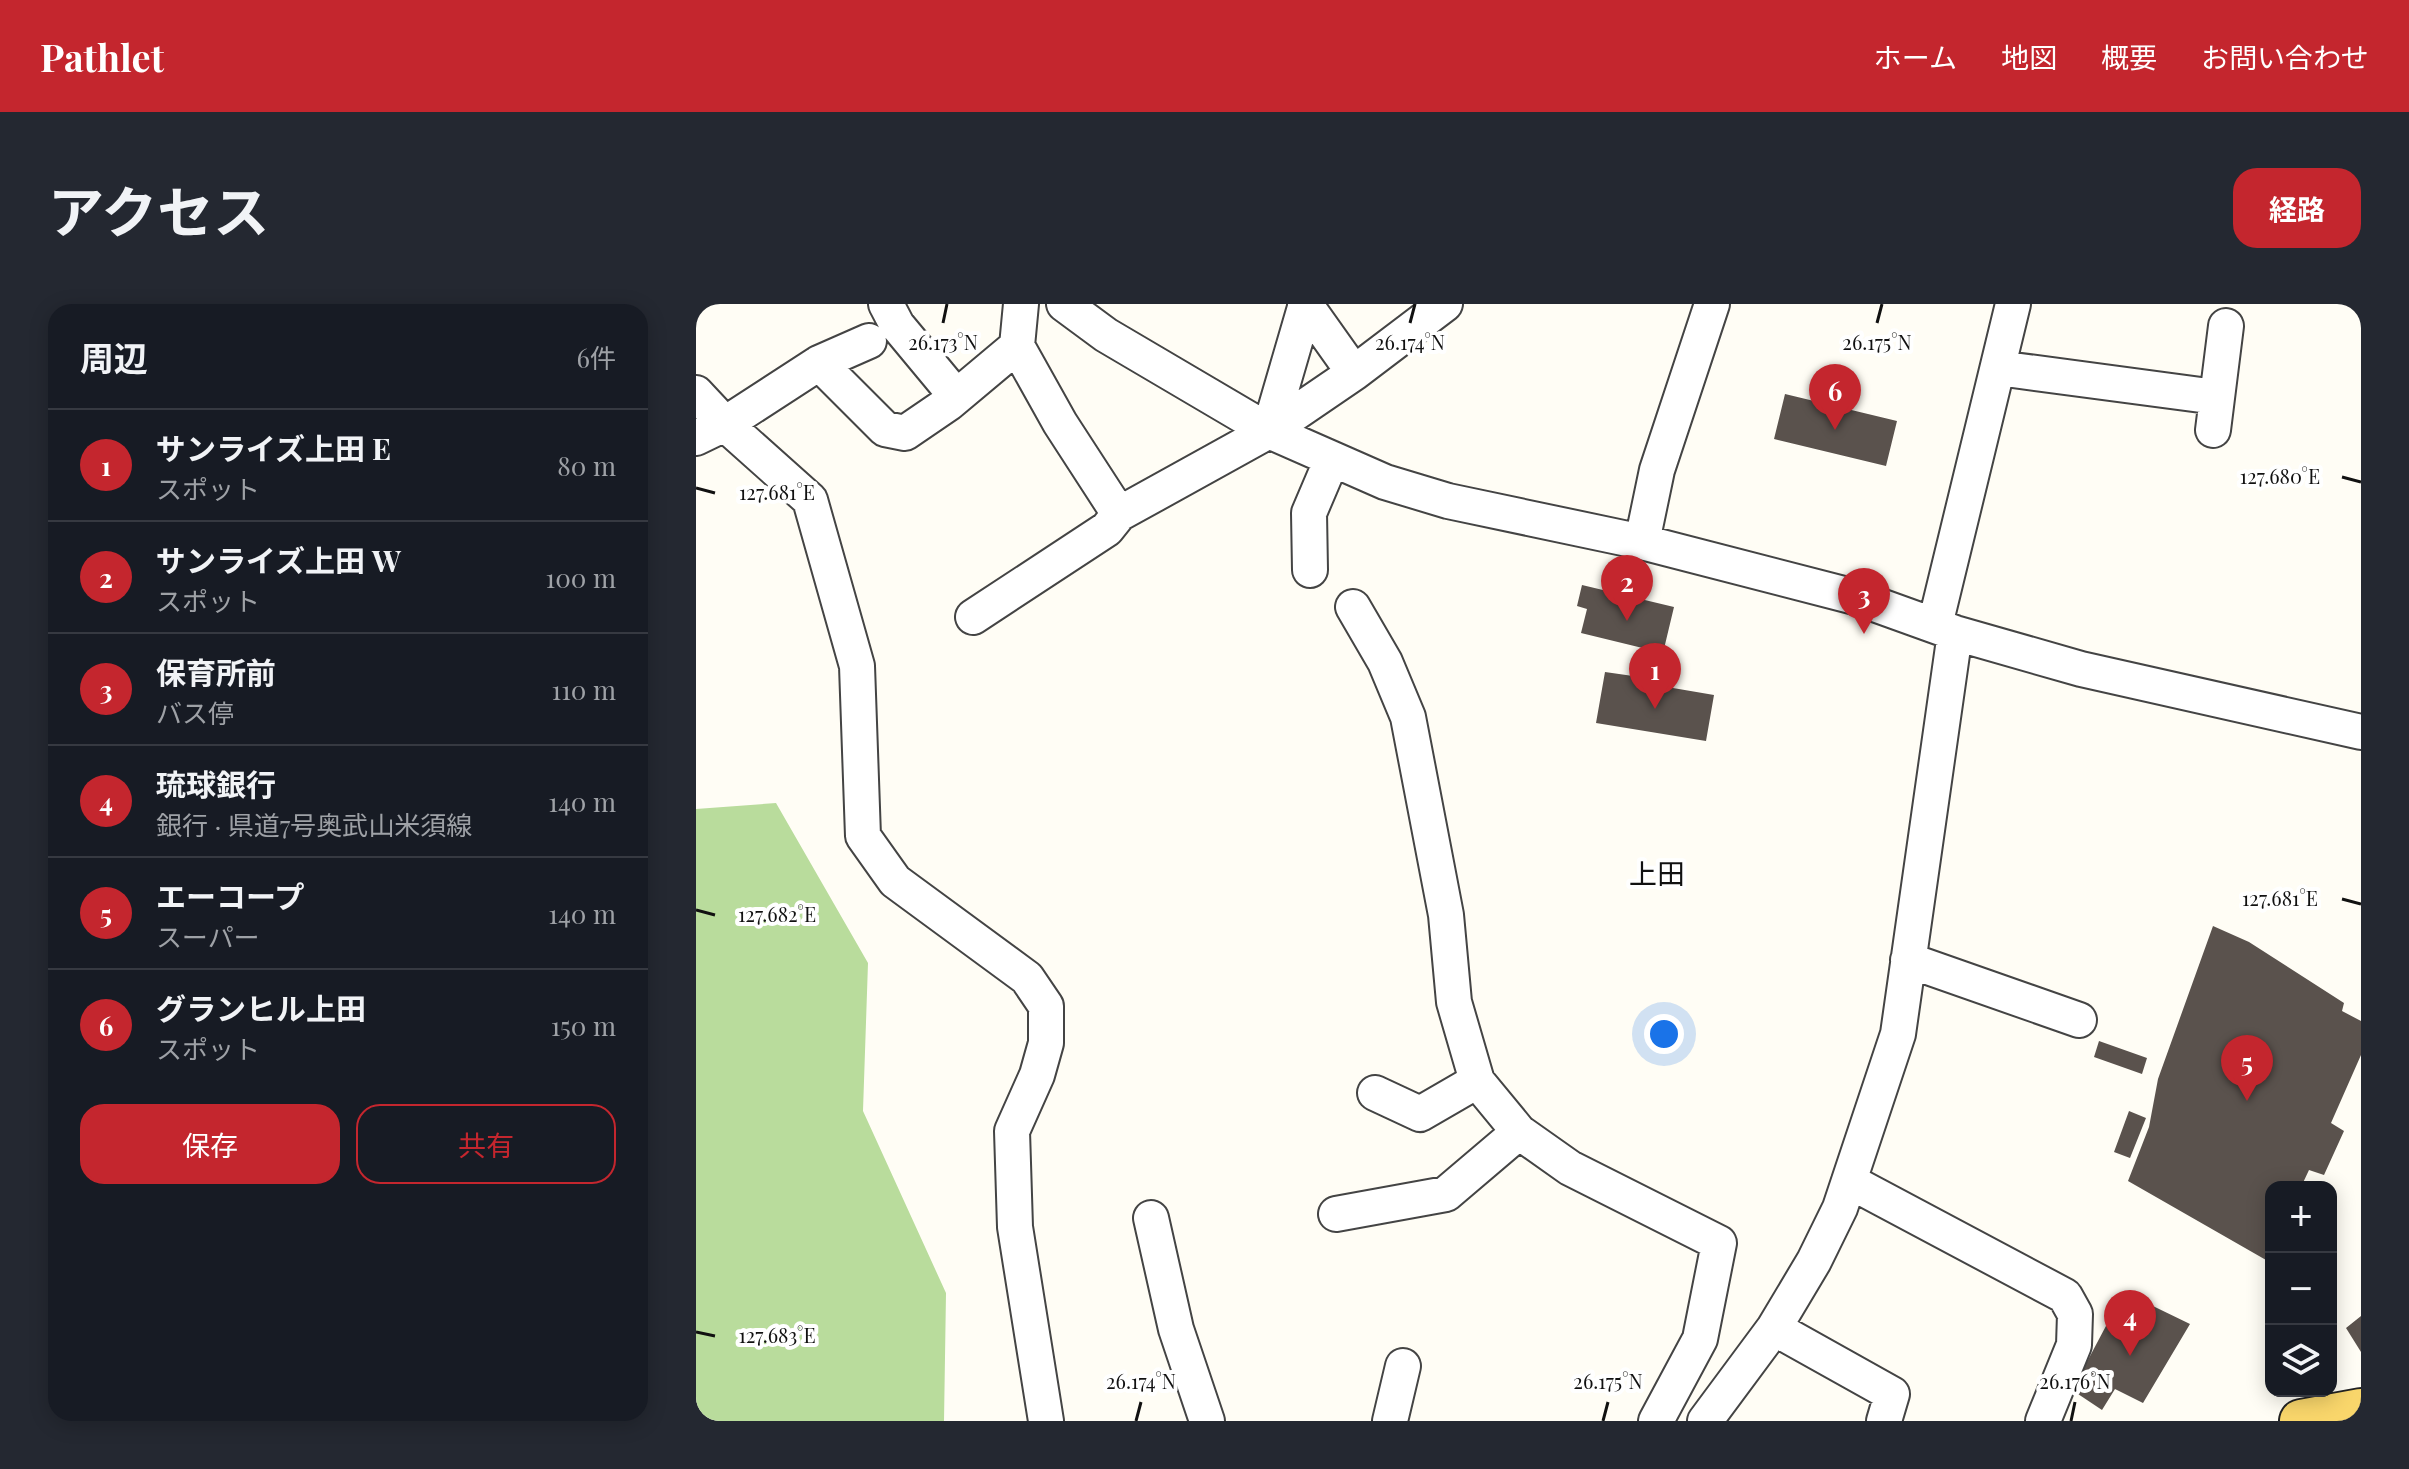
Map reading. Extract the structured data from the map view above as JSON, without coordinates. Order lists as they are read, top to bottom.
{
  "districts": ["上田"],
  "page": {
    "header": "Pathlet",
    "nav": [
      "ホーム",
      "地図",
      "概要",
      "お問い合わせ"
    ],
    "title": "アクセス",
    "buttons": [
      "経路",
      ["保存", "共有"]
    ],
    "heading": ["周辺", "6件"],
    "pins": [
      "6",
      "2",
      "3",
      "1",
      "5",
      "4"
    ],
    "list": [
      {
        "mark": "1",
        "name": "サンライズ上田 E",
        "note": "スポット",
        "value": "80 m"
      },
      {
        "mark": "2",
        "name": "サンライズ上田 W",
        "note": "スポット",
        "value": "100 m"
      },
      {
        "mark": "3",
        "name": "保育所前",
        "note": "バス停",
        "value": "110 m"
      },
      {
        "mark": "4",
        "name": "琉球銀行",
        "note": "銀行 · 県道7号奥武山米須線",
        "value": "140 m"
      },
      {
        "mark": "5",
        "name": "エーコープ",
        "note": "スーパー",
        "value": "140 m"
      },
      {
        "mark": "6",
        "name": "グランヒル上田",
        "note": "スポット",
        "value": "150 m"
      }
    ],
    "map_buttons": ["+", "−"]
  },
  "coordinates": [
    "26.173°N",
    "26.174°N",
    "26.175°N",
    "127.680°E",
    "127.681°E",
    "127.682°E",
    "127.683°E",
    "26.176°N"
  ]
}
